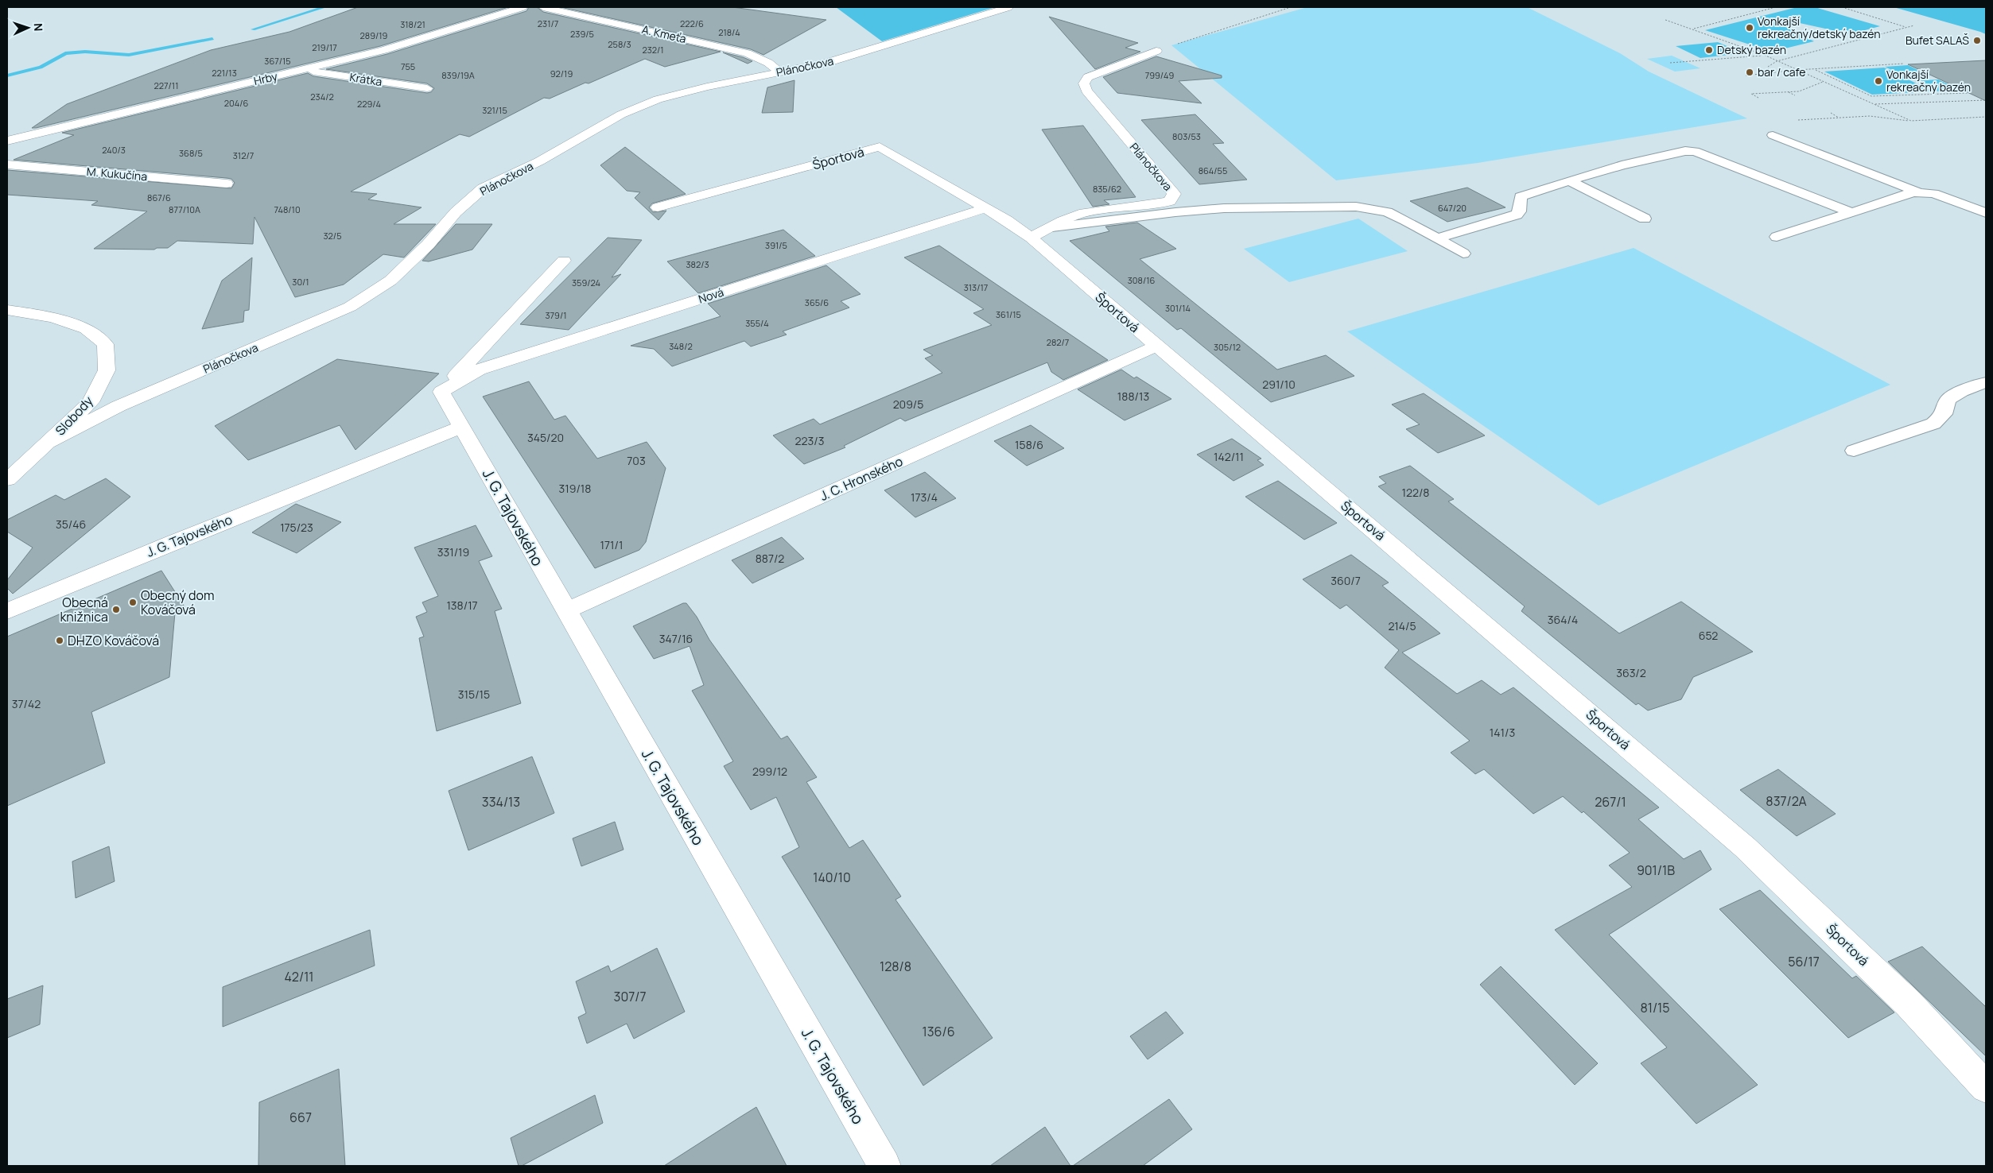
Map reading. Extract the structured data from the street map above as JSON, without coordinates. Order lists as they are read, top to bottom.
{
  "streets": {
    "street": [
      "A. Kmeťa",
      "Plánočkova",
      "Hrby",
      "Krátka",
      "Športová",
      "M. Kukučína",
      "Nová",
      "Slobody",
      "J. C. Hronského",
      "J. G. Tajovského"
    ]
  },
  "crossings": [
    ["A. Kmeťa", "Plánočkova"],
    ["Plánočkova", "Športová"],
    ["Plánočkova", "Slobody"],
    ["Hrby", "Krátka"],
    ["Športová", "Nová"],
    ["Športová", "J. C. Hronského"],
    ["Nová", "J. G. Tajovského"],
    ["J. C. Hronského", "J. G. Tajovského"]
  ],
  "places": [
    "Vonkajší rekreačný/detský bazén",
    "Bufet SALAŠ",
    "Detský bazén",
    "bar / cafe",
    "Vonkajší rekreačný bazén",
    "Obecný dom Kováčová",
    "Obecná knižnica",
    "DHZO Kováčová"
  ],
  "house_numbers": [
    "231/7",
    "222/6",
    "318/21",
    "218/4",
    "239/5",
    "289/19",
    "258/3",
    "219/17",
    "232/1",
    "367/15",
    "755",
    "221/13",
    "92/19",
    "839/19A",
    "799/49",
    "227/11",
    "234/2",
    "204/6",
    "229/4",
    "321/15",
    "803/53",
    "240/3",
    "368/5",
    "312/7",
    "864/55",
    "835/62",
    "867/6",
    "647/20",
    "877/10A",
    "748/10",
    "32/5",
    "391/5",
    "382/3",
    "308/16",
    "30/1",
    "359/24",
    "313/17",
    "365/6",
    "301/14",
    "361/15",
    "379/1",
    "355/4",
    "282/7",
    "348/2",
    "305/12",
    "291/10",
    "188/13",
    "209/5",
    "345/20",
    "223/3",
    "158/6",
    "142/11",
    "703",
    "319/18",
    "122/8",
    "173/4",
    "35/46",
    "175/23",
    "171/1",
    "331/19",
    "887/2",
    "360/7",
    "138/17",
    "364/4",
    "214/5",
    "652",
    "347/16",
    "363/2",
    "315/15",
    "37/42",
    "141/3",
    "299/12",
    "837/2A",
    "334/13",
    "267/1",
    "901/1B",
    "140/10",
    "56/17",
    "128/8",
    "42/11",
    "307/7",
    "81/15",
    "136/6",
    "667"
  ],
  "north": "right"
}
